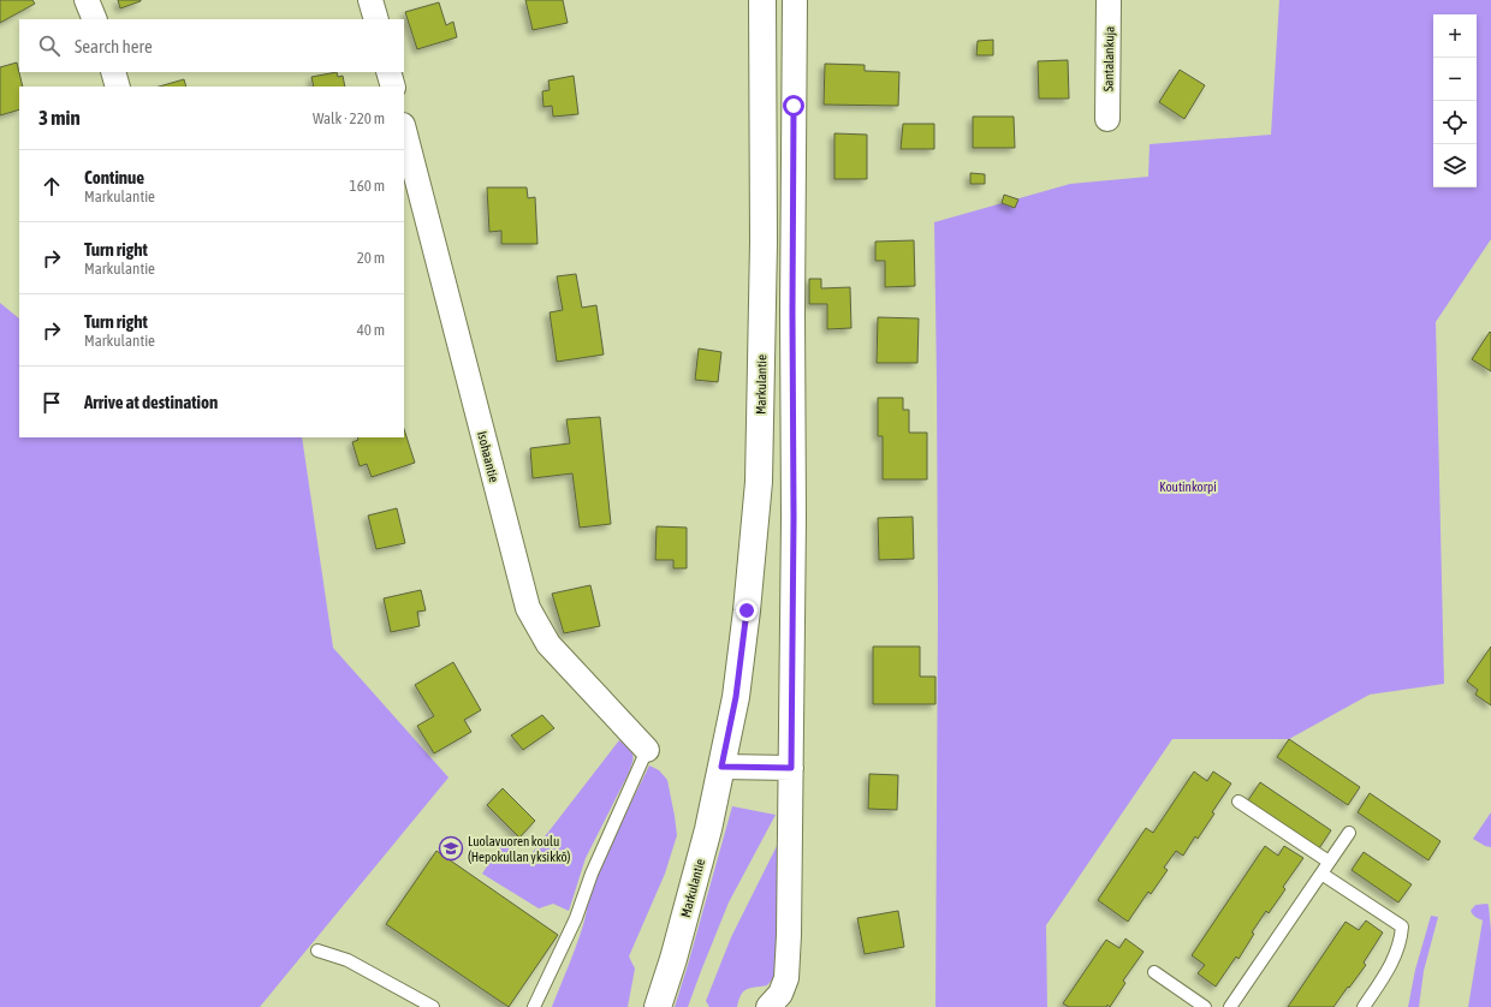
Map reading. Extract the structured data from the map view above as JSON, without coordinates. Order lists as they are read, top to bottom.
{
  "streets": {
    "main road": ["Markulantie"],
    "street": ["Santalankuja", "Isohaantie"]
  },
  "parks": ["Koutinkorpi"],
  "places": {
    "school or university": ["Luolavuoren koulu (Hepokullan yksikkö)"]
  },
  "page": {
    "map_buttons": ["+", "−"],
    "search": "Search here",
    "heading": ["3 min", "Walk · 220 m"],
    "list": [
      ["Continue", "Markulantie", "160 m"],
      ["Turn right", "Markulantie", "20 m"],
      ["Turn right", "Markulantie", "40 m"],
      "Arrive at destination"
    ]
  }
}
